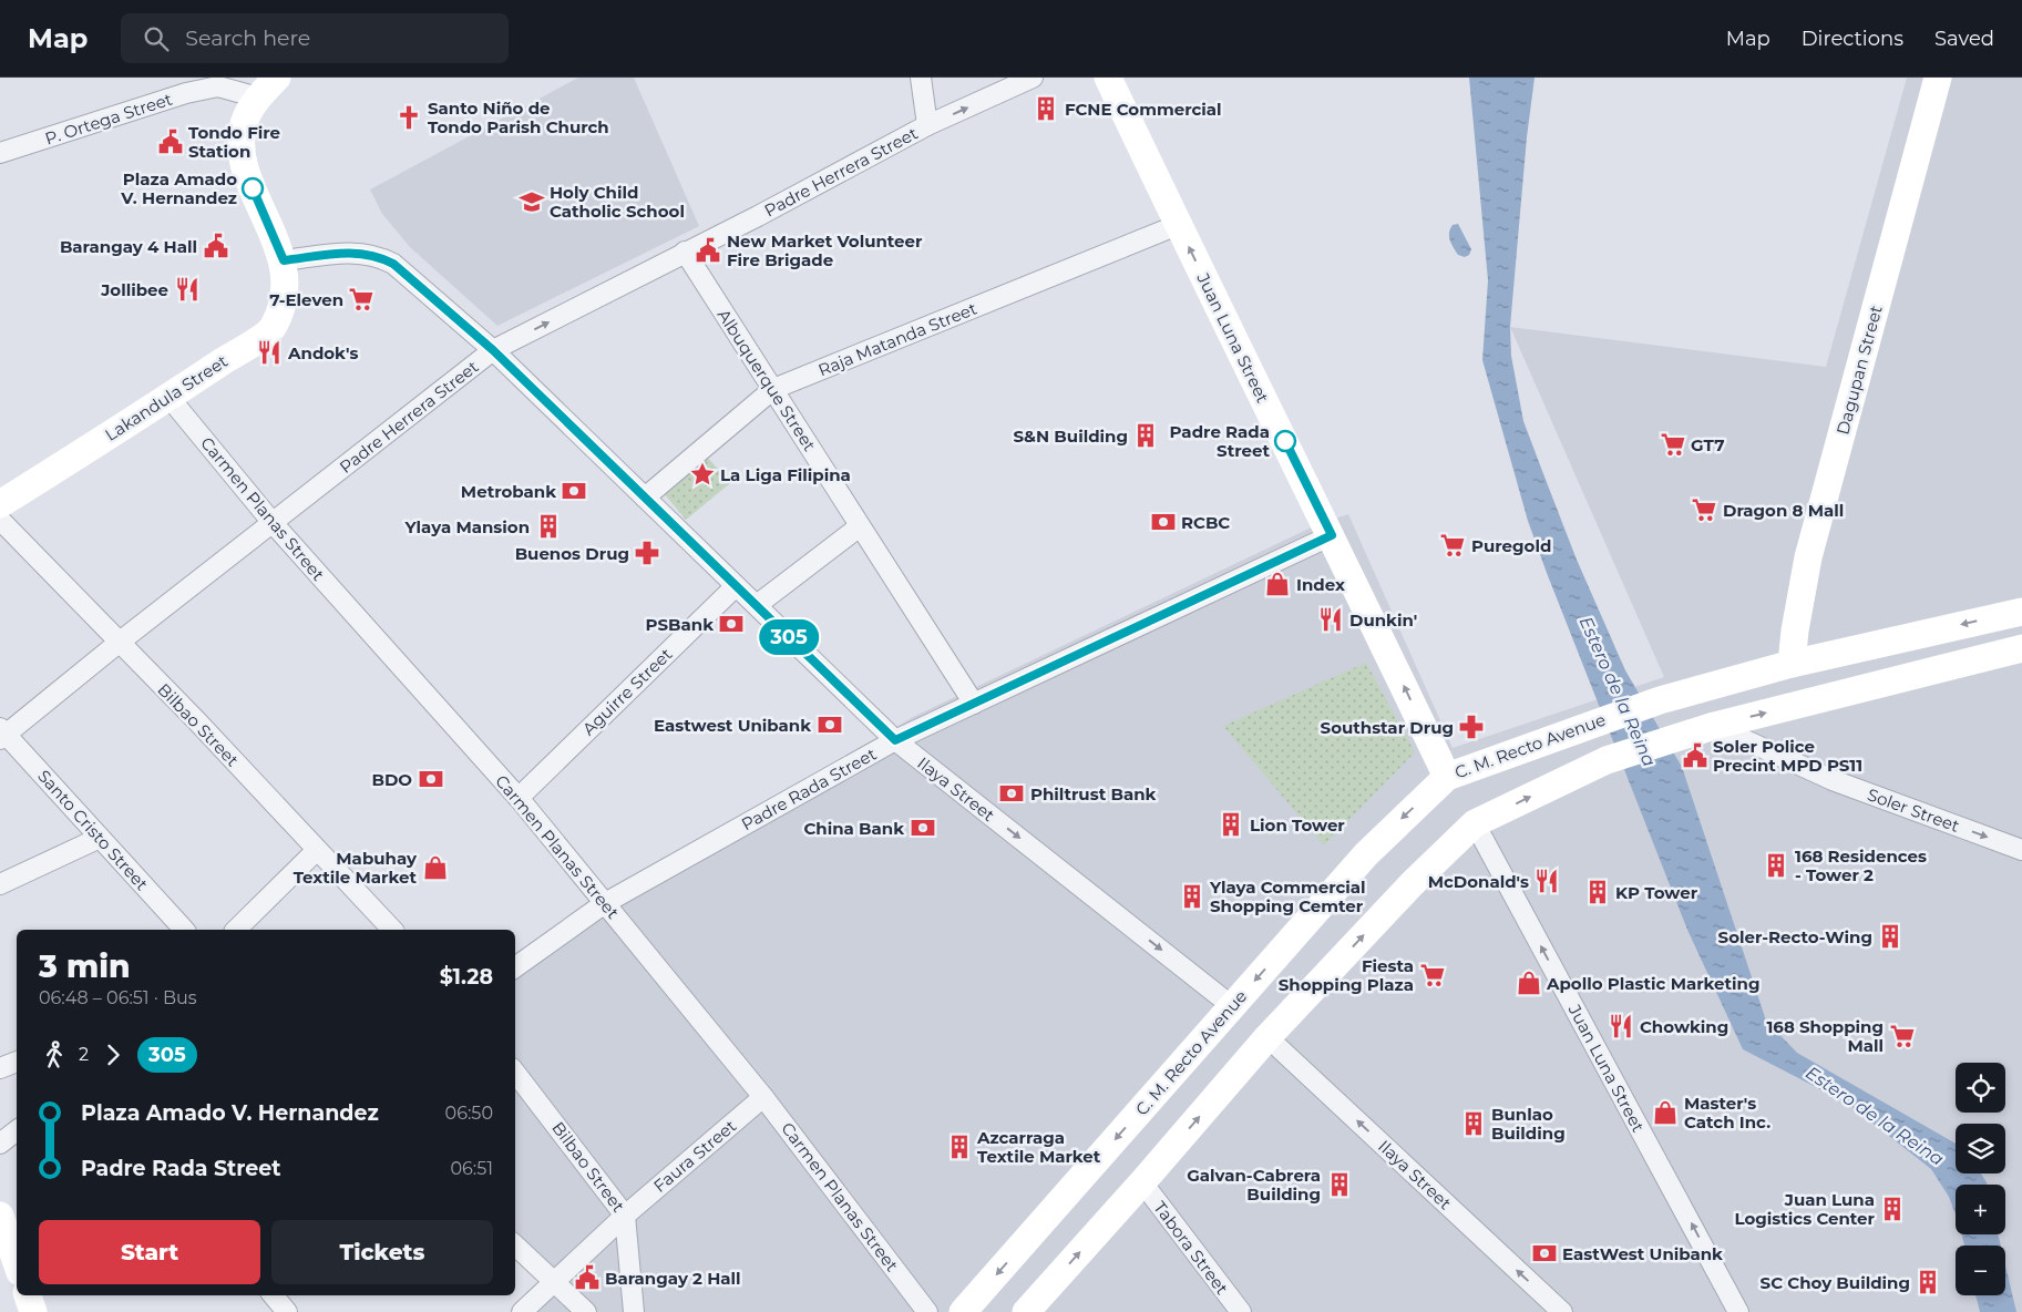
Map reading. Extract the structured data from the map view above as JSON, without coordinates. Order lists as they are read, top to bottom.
{
  "streets": {
    "main road": [
      "Juan Luna Street",
      "Dagupan Street",
      "Lakandula Street",
      "C. M. Recto Avenue"
    ],
    "street": [
      "P. Ortega Street",
      "Padre Herrera Street",
      "Raja Matanda Street",
      "Albuquerque Street",
      "Carmen Planas Street",
      "Aguirre Street",
      "Bilbao Street",
      "Padre Rada Street",
      "Ilaya Street",
      "Soler Street",
      "Santo Cristo Street",
      "Faura Street",
      "Tabora Street"
    ]
  },
  "crossings": [
    ["Padre Herrera Street", "Albuquerque Street"],
    ["Padre Herrera Street", "Carmen Planas Street"],
    ["Padre Herrera Street", "Bilbao Street"],
    ["Padre Herrera Street", "Ilaya Street"],
    ["Padre Herrera Street", "Santo Cristo Street"],
    ["Juan Luna Street", "Raja Matanda Street"],
    ["Juan Luna Street", "C. M. Recto Avenue"],
    ["Juan Luna Street", "Padre Rada Street"],
    ["Raja Matanda Street", "Albuquerque Street"],
    ["Raja Matanda Street", "Ilaya Street"],
    ["Dagupan Street", "C. M. Recto Avenue"],
    ["Albuquerque Street", "Padre Rada Street"],
    ["Lakandula Street", "Carmen Planas Street"],
    ["Lakandula Street", "Ilaya Street"],
    ["Carmen Planas Street", "Aguirre Street"],
    ["Carmen Planas Street", "Padre Rada Street"],
    ["Carmen Planas Street", "Faura Street"],
    ["Aguirre Street", "Ilaya Street"],
    ["Bilbao Street", "Faura Street"],
    ["C. M. Recto Avenue", "Ilaya Street"],
    ["Padre Rada Street", "Ilaya Street"]
  ],
  "one_way": ["Juan Luna Street", "Soler Street"],
  "water": ["Estero de la Reina"],
  "places": {
    "building": [
      "FCNE Commercial",
      "S&N Building",
      "Ylaya Mansion",
      "Lion Tower",
      "168 Residences - Tower 2",
      "KP Tower",
      "Ylaya Commercial Shopping Cemter",
      "Soler-Recto-Wing",
      "Bunlao Building",
      "Azcarraga Textile Market",
      "Galvan-Cabrera Building",
      "Juan Luna Logistics Center",
      "SC Choy Building"
    ],
    "church": ["Santo Niño de Tondo Parish Church"],
    "public building": [
      "Tondo Fire Station",
      "Barangay 4 Hall",
      "New Market Volunteer Fire Brigade",
      "Soler Police Precint MPD PS11",
      "Barangay 2 Hall"
    ],
    "other": ["Plaza Amado V. Hernandez", "Padre Rada Street"],
    "school or university": ["Holy Child Catholic School"],
    "restaurant": [
      "Jollibee",
      "Andok's",
      "Dunkin'",
      "McDonald's",
      "Chowking"
    ],
    "supermarket": [
      "7-Eleven",
      "GT7",
      "Dragon 8 Mall",
      "Puregold",
      "Fiesta Shopping Plaza",
      "168 Shopping Mall"
    ],
    "place": ["La Liga Filipina"],
    "bank": [
      "Metrobank",
      "RCBC",
      "PSBank",
      "Eastwest Unibank",
      "BDO",
      "Philtrust Bank",
      "China Bank",
      "EastWest Unibank"
    ],
    "pharmacy": ["Buenos Drug", "Southstar Drug"],
    "shop": [
      "Index",
      "Mabuhay Textile Market",
      "Apollo Plastic Marketing",
      "Master's Catch Inc."
    ]
  },
  "lines": ["bus line 305"],
  "page": {
    "header": "Map",
    "search": "Search here",
    "nav": ["Map", "Directions", "Saved"],
    "on_map": "305",
    "heading": ["3 min", "06:48 – 06:51 · Bus", "$1.28"],
    "legs": ["2", "305"],
    "map_buttons": ["+", "−"],
    "list": [
      {
        "name": "Plaza Amado V. Hernandez",
        "value": "06:50"
      },
      {
        "name": "Padre Rada Street",
        "value": "06:51"
      }
    ],
    "buttons": ["Start", "Tickets"]
  }
}
